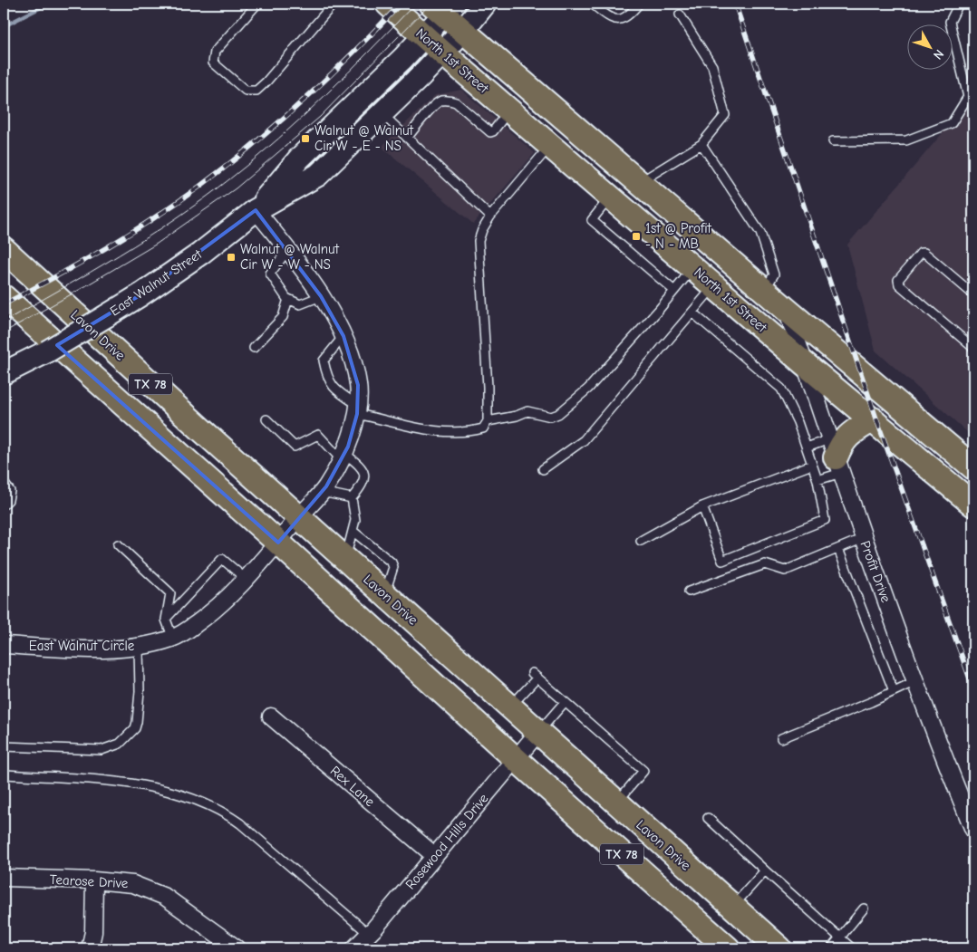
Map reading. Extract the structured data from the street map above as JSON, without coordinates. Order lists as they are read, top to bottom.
{
  "streets": {
    "main road": ["North 1st Street", "Lavon Drive", "TX 78"],
    "street": [
      "East Walnut Street",
      "Profit Drive",
      "East Walnut Circle",
      "Rex Lane",
      "Rosewood Hills Drive",
      "Tearose Drive"
    ]
  },
  "crossings": [
    ["North 1st Street", "East Walnut Street"],
    ["North 1st Street", "Profit Drive"],
    ["East Walnut Street", "East Walnut Circle"],
    ["Lavon Drive", "East Walnut Circle"],
    ["Lavon Drive", "Rosewood Hills Drive"],
    ["TX 78", "East Walnut Circle"],
    ["TX 78", "Rosewood Hills Drive"],
    ["Rex Lane", "Rosewood Hills Drive"]
  ],
  "places": {
    "transit": ["Walnut @ Walnut Cir W - E - NS", "1st @ Profit - N - MB", "Walnut @ Walnut Cir W - W - NS"]
  },
  "north": "bottom right"
}
